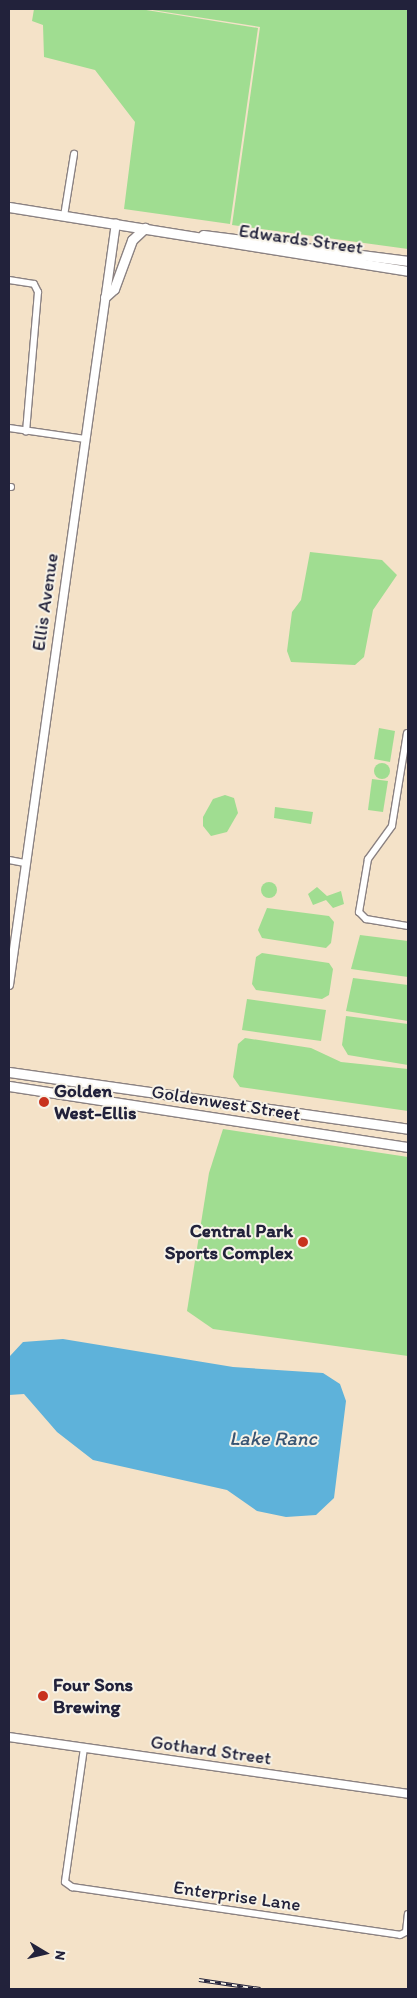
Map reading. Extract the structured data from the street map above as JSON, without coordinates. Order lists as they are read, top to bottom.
{
  "streets": {
    "main road": ["Edwards Street", "Goldenwest Street"],
    "street": ["Ellis Avenue", "Gothard Street", "Enterprise Lane"]
  },
  "crossings": [
    ["Edwards Street", "Ellis Avenue"],
    ["Gothard Street", "Enterprise Lane"]
  ],
  "water": ["Lake Ranc"],
  "places": ["Golden West-Ellis", "Central Park Sports Complex", "Four Sons Brewing"],
  "north": "right"
}
